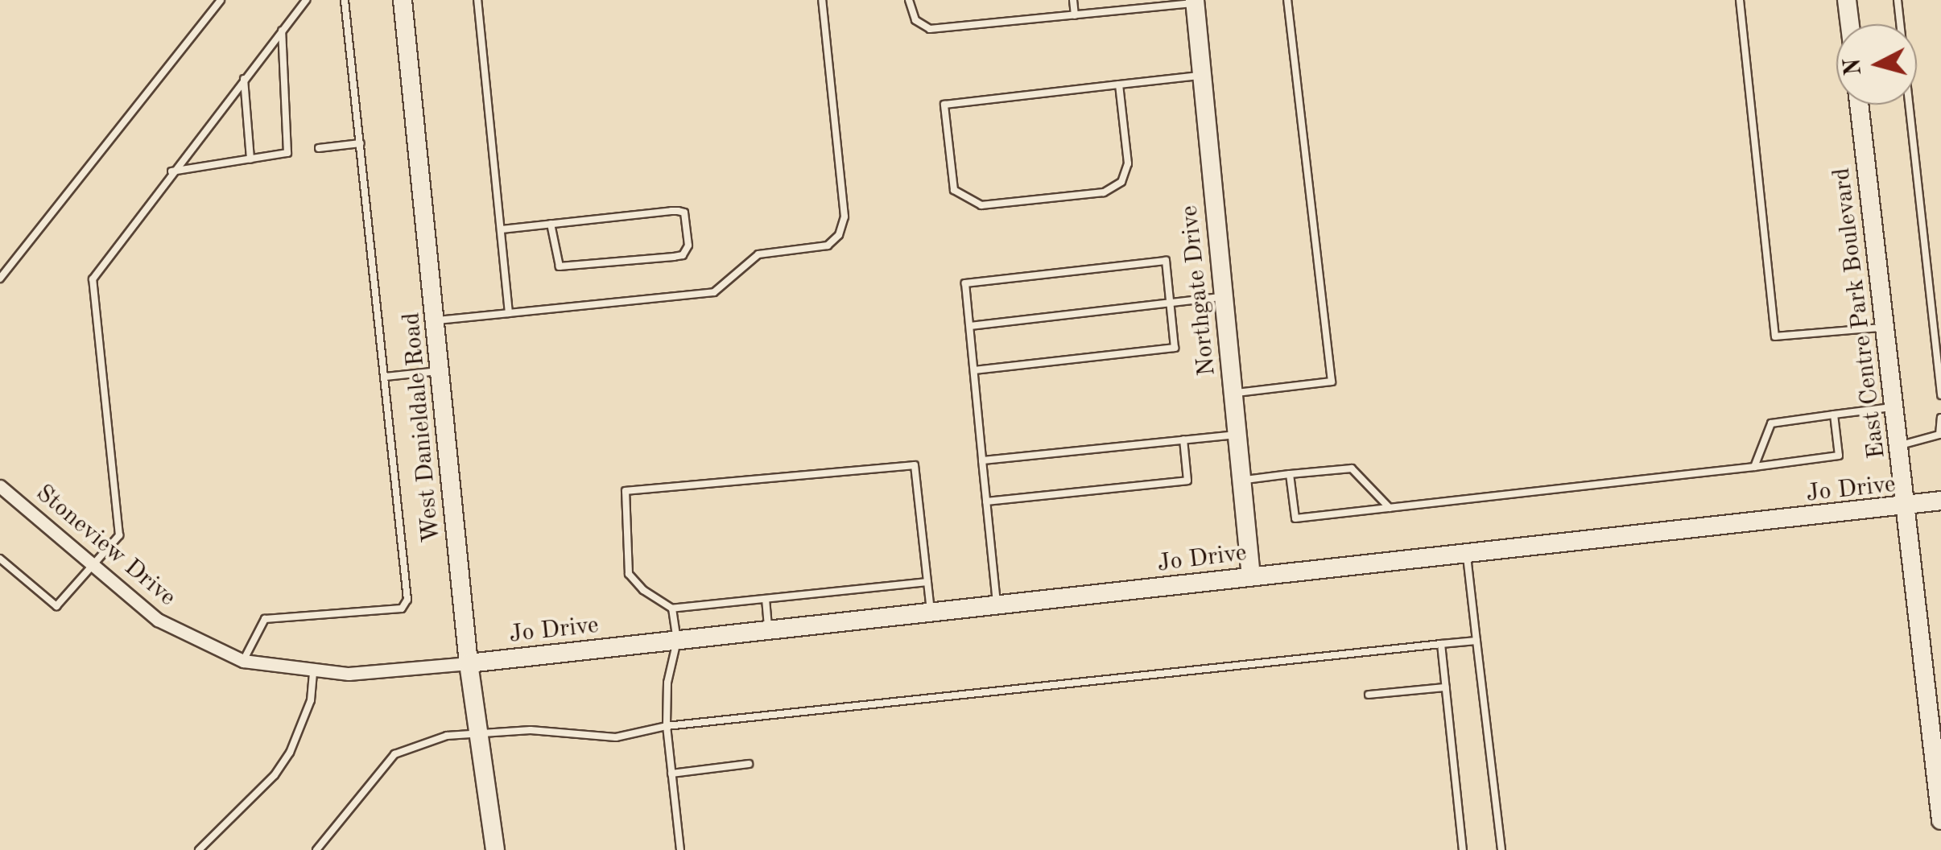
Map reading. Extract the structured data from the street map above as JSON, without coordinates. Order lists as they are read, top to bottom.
{
  "streets": {
    "street": [
      "Northgate Drive",
      "East Centre Park Boulevard",
      "West Danieldale Road",
      "Jo Drive",
      "Stoneview Drive"
    ]
  },
  "crossings": [
    ["Northgate Drive", "Jo Drive"],
    ["East Centre Park Boulevard", "Jo Drive"],
    ["West Danieldale Road", "Jo Drive"],
    ["West Danieldale Road", "Stoneview Drive"],
    ["Jo Drive", "Stoneview Drive"]
  ],
  "north": "left"
}
